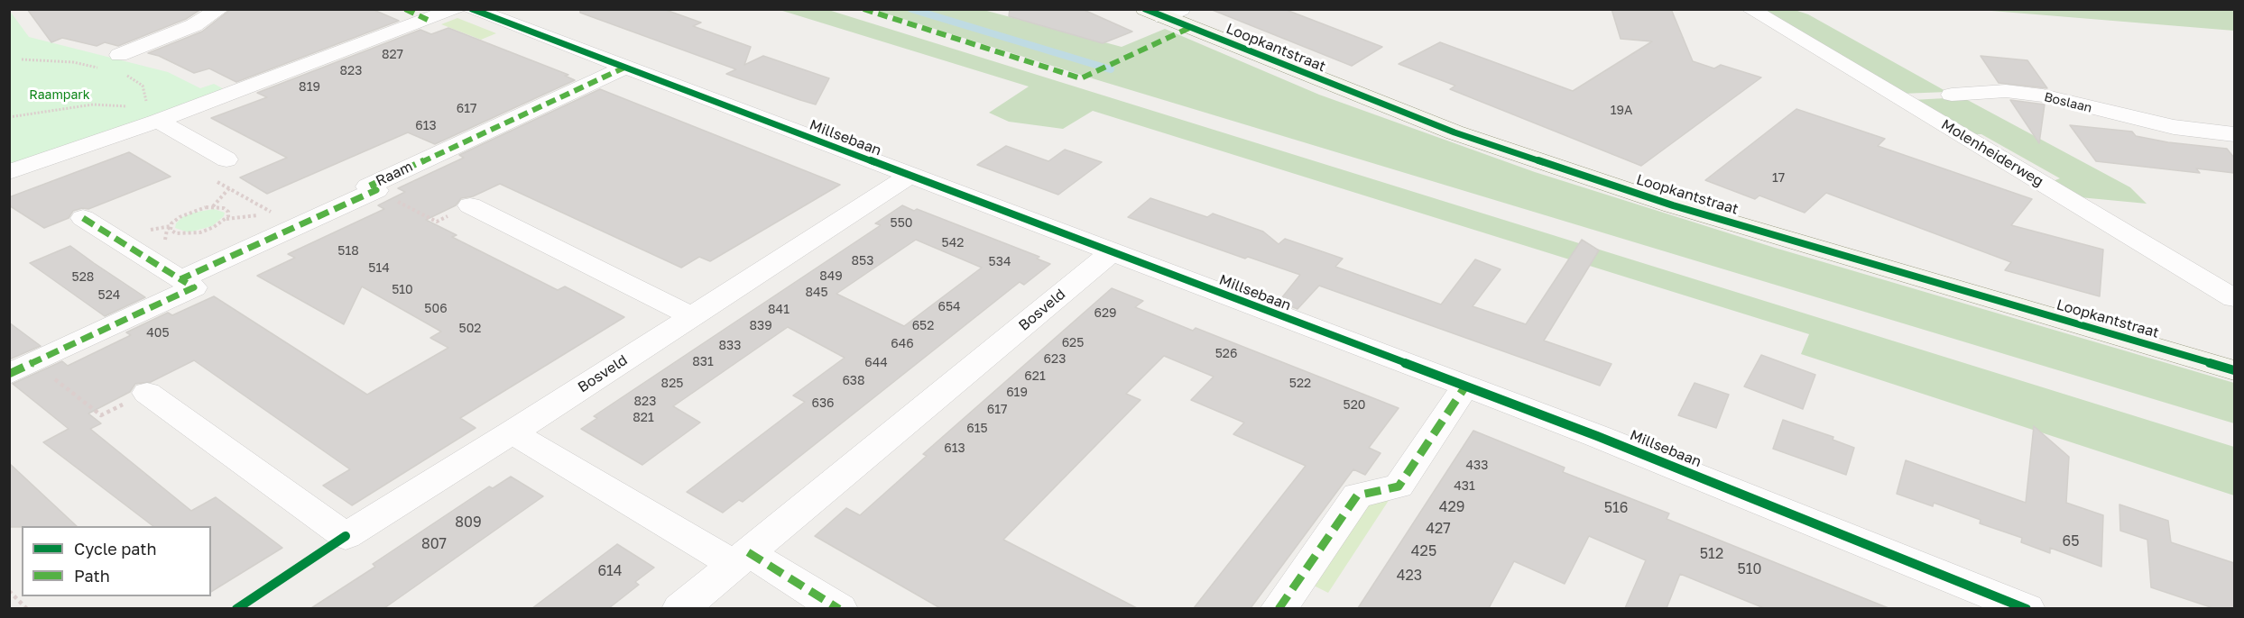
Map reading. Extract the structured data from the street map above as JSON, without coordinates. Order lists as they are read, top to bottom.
{
  "streets": {
    "street": [
      "Loopkantstraat",
      "Boslaan",
      "Millsebaan",
      "Molenheiderweg",
      "Raam",
      "Bosveld"
    ]
  },
  "crossings": [
    ["Millsebaan", "Raam"],
    ["Millsebaan", "Bosveld"]
  ],
  "parks": ["Raampark"],
  "house_numbers": [
    "827",
    "823",
    "819",
    "617",
    "19A",
    "613",
    "17",
    "550",
    "542",
    "518",
    "853",
    "534",
    "514",
    "849",
    "528",
    "510",
    "845",
    "524",
    "654",
    "506",
    "841",
    "629",
    "839",
    "652",
    "502",
    "405",
    "625",
    "646",
    "833",
    "526",
    "623",
    "831",
    "644",
    "621",
    "638",
    "825",
    "522",
    "619",
    "823",
    "636",
    "520",
    "617",
    "821",
    "615",
    "613",
    "433",
    "431",
    "429",
    "516",
    "809",
    "427",
    "65",
    "807",
    "425",
    "512",
    "510",
    "614",
    "423"
  ],
  "legend": ["Cycle path", "Path"]
}
